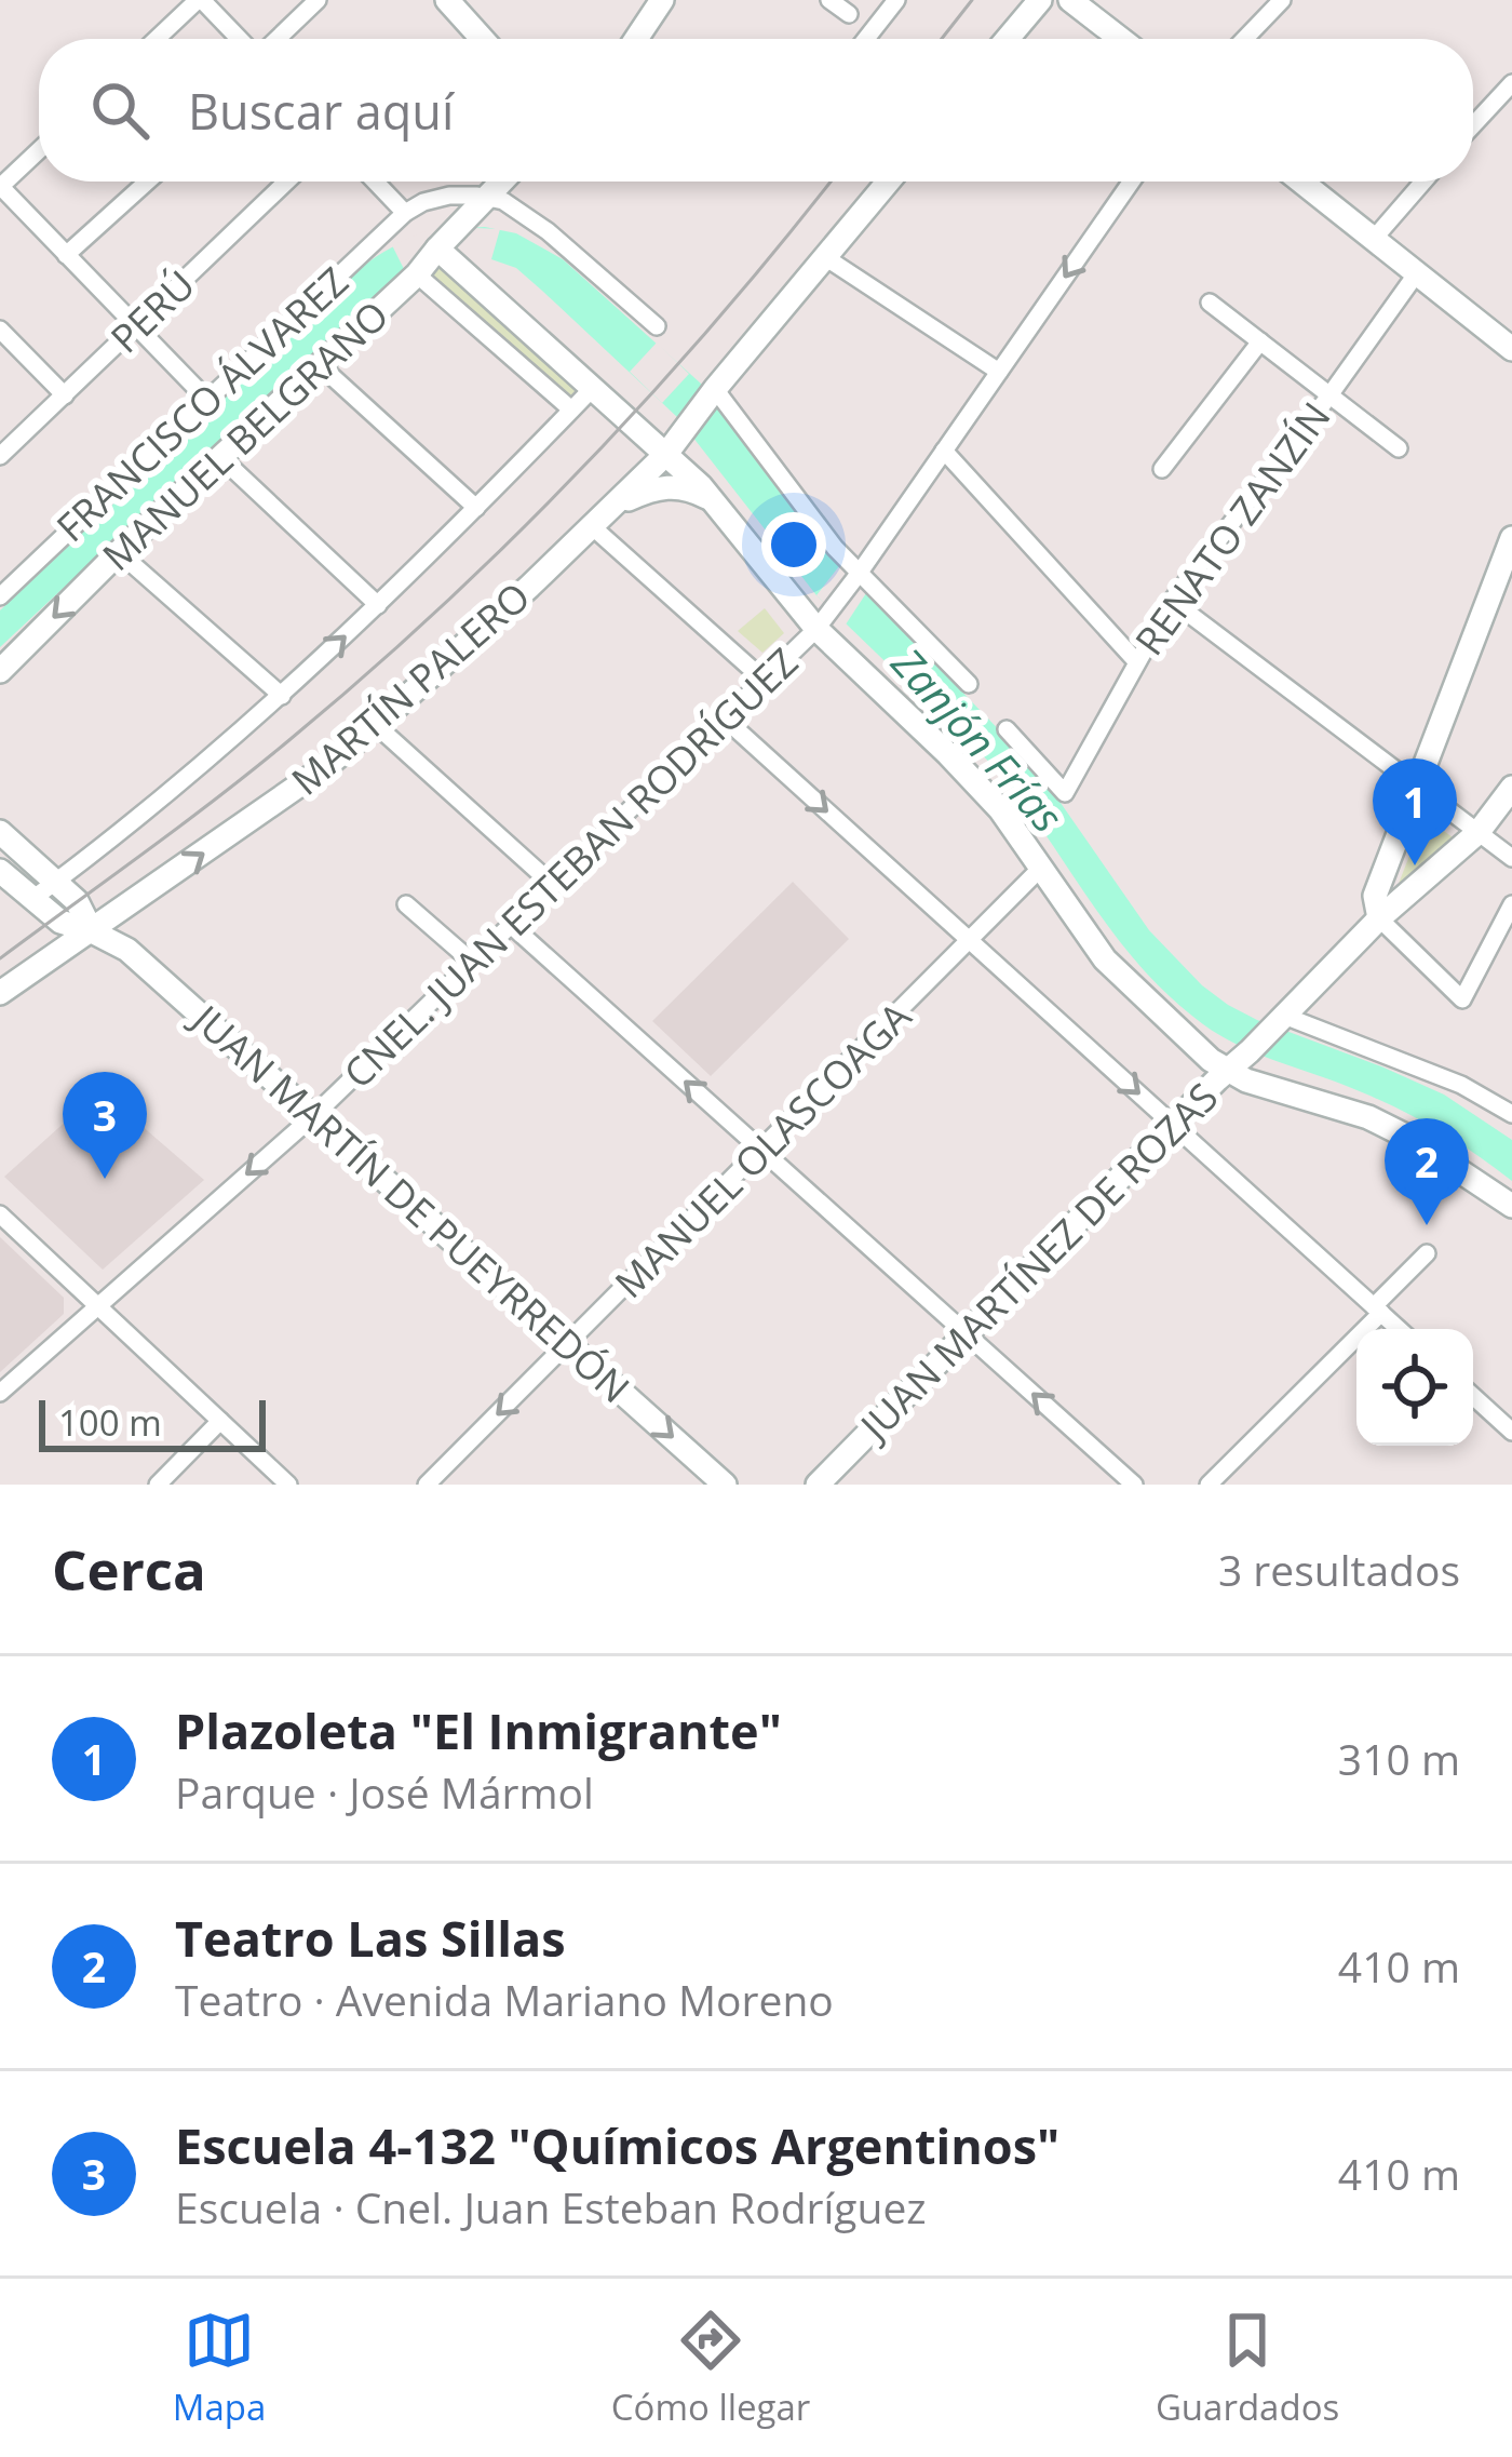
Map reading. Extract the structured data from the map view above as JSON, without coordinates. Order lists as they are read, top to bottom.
{
  "streets": {
    "main road": [
      "MANUEL BELGRANO",
      "MARTÍN PALERO",
      "JUAN MARTÍN DE PUEYRREDÓN",
      "JUAN MARTÍNEZ DE ROZAS"
    ],
    "street": [
      "PERÚ",
      "FRANCISCO ÁLVAREZ",
      "RENATO ZANZÍN",
      "CNEL. JUAN ESTEBAN RODRÍGUEZ",
      "MANUEL OLASCOAGA"
    ]
  },
  "crossings": [
    ["MARTÍN PALERO", "JUAN MARTÍN DE PUEYRREDÓN"],
    ["CNEL. JUAN ESTEBAN RODRÍGUEZ", "JUAN MARTÍN DE PUEYRREDÓN"],
    ["MANUEL OLASCOAGA", "JUAN MARTÍN DE PUEYRREDÓN"]
  ],
  "water": ["Zanjón Frías"],
  "scale_bar": "100 m",
  "page": {
    "search": "Buscar aquí",
    "pins": ["1", "3", "2"],
    "scale": "100 m",
    "heading": ["Cerca", "3 resultados"],
    "list": [
      {
        "mark": "1",
        "name": "Plazoleta \"El Inmigrante\"",
        "note": "Parque · José Mármol",
        "value": "310 m"
      },
      {
        "mark": "2",
        "name": "Teatro Las Sillas",
        "note": "Teatro · Avenida Mariano Moreno",
        "value": "410 m"
      },
      {
        "mark": "3",
        "name": "Escuela 4-132 \"Químicos Argentinos\"",
        "note": "Escuela · Cnel. Juan Esteban Rodríguez",
        "value": "410 m"
      }
    ],
    "nav": ["Mapa", "Cómo llegar", "Guardados"]
  }
}
